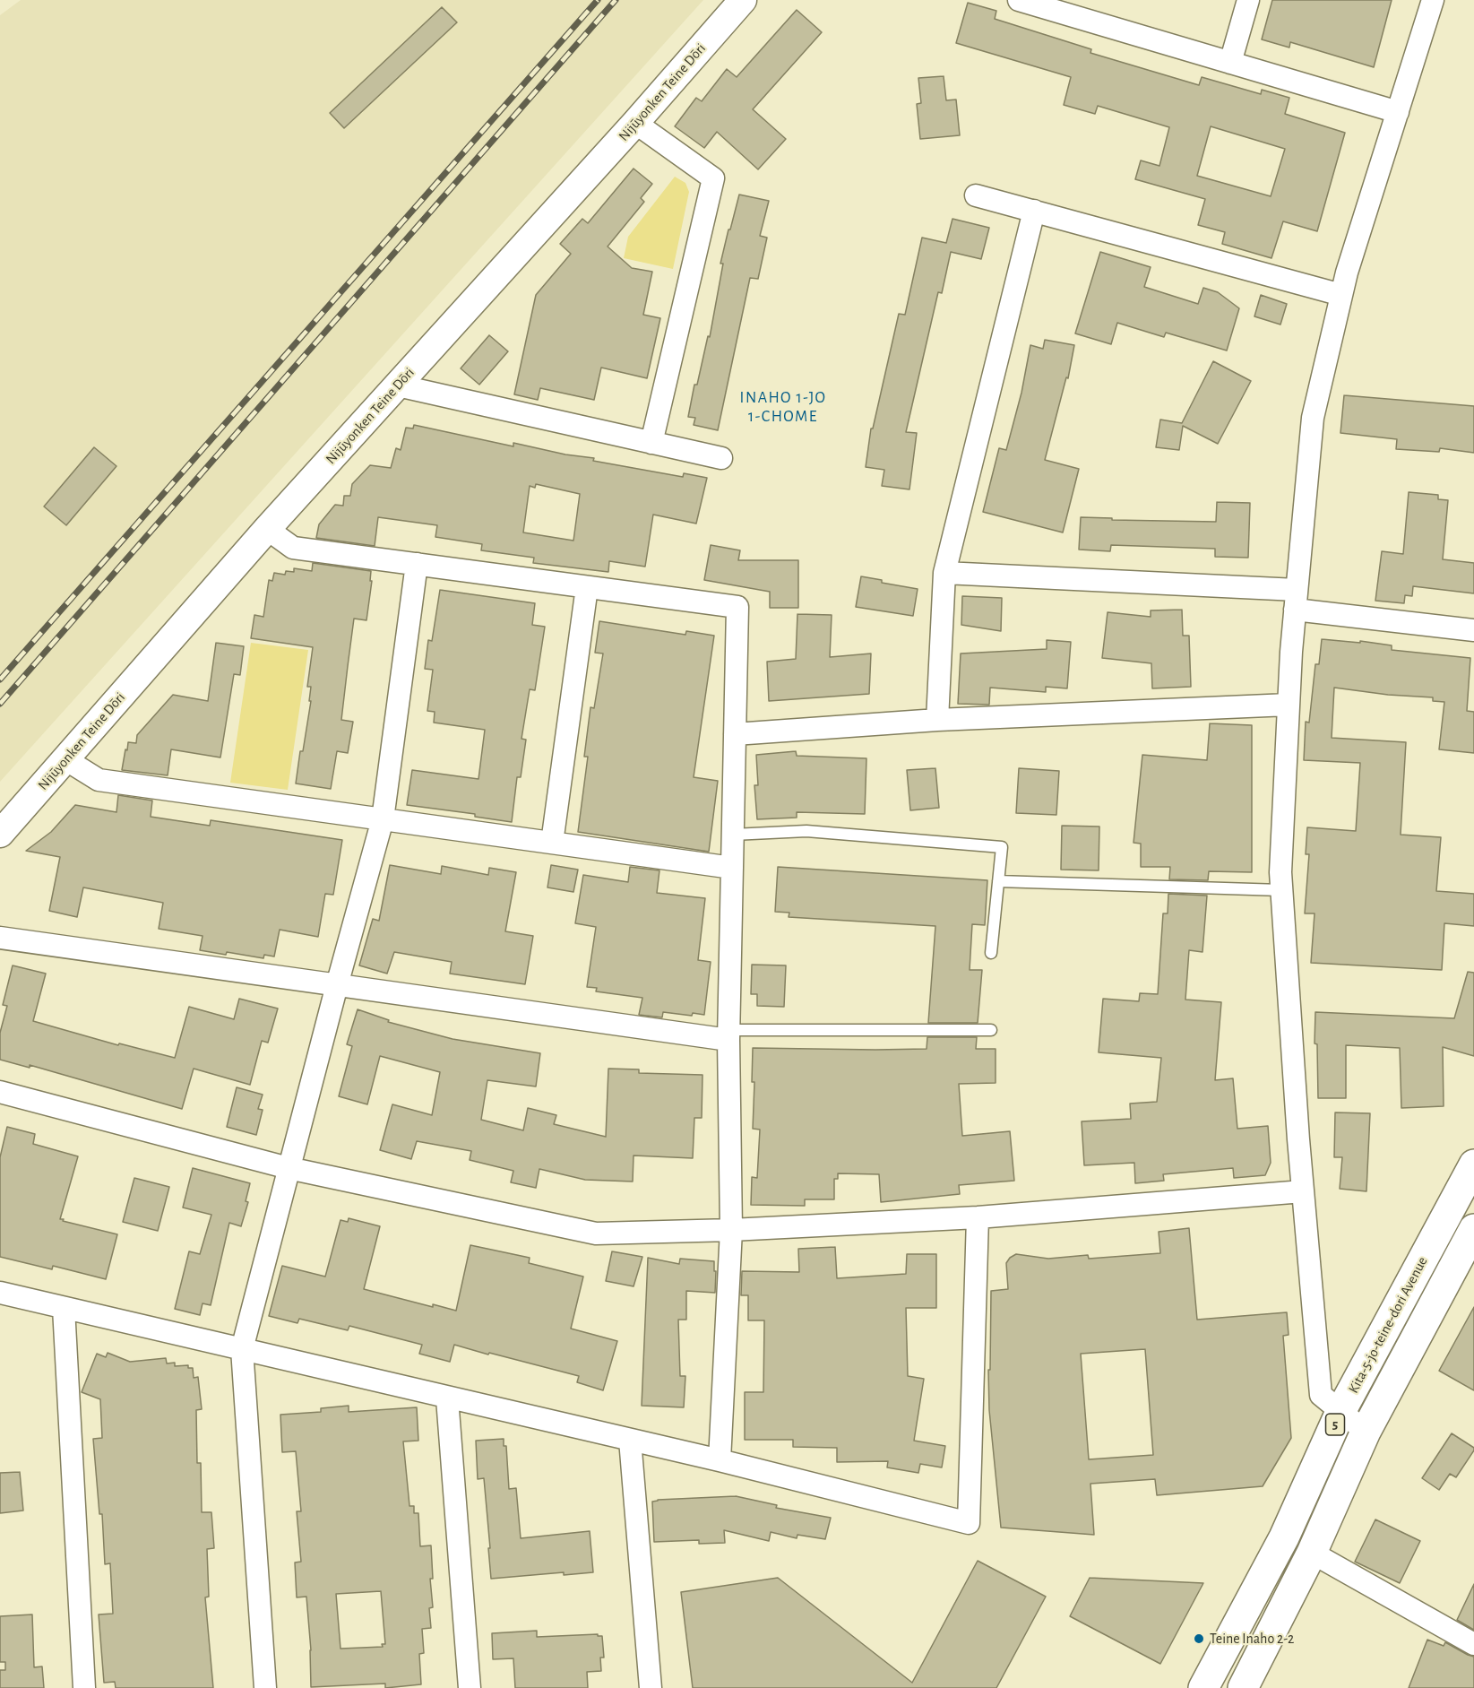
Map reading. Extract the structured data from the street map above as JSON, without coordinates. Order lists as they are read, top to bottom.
{
  "streets": {
    "highway": ["Kita-5-jo-teine-dori Avenue", "5"],
    "street": ["Nijūyonken Teine Dōri"]
  },
  "districts": ["INAHO 1-JO 1-CHOME"],
  "places": ["Teine Inaho 2-2"]
}
